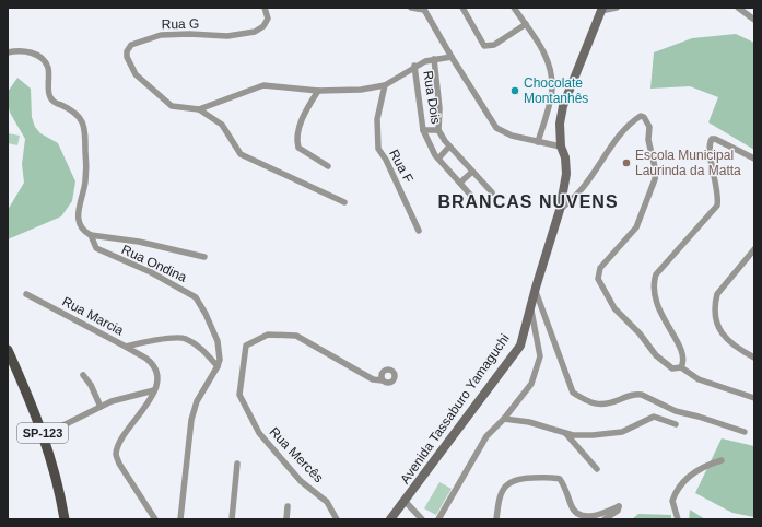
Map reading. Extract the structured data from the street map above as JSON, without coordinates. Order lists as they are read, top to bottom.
{
  "streets": {
    "main road": ["SP-123"],
    "street": [
      "Rua G",
      "Rua Dois",
      "Rua F",
      "Rua Ondina",
      "Rua Marcia",
      "Avenida Tassaburo Yamaguchi",
      "Rua Mercês"
    ]
  },
  "crossings": [
    ["Rua Ondina", "Rua Marcia"]
  ],
  "districts": ["BRANCAS NUVENS"],
  "places": ["Chocolate Montanhês", "Escola Municipal Laurinda da Matta"]
}
